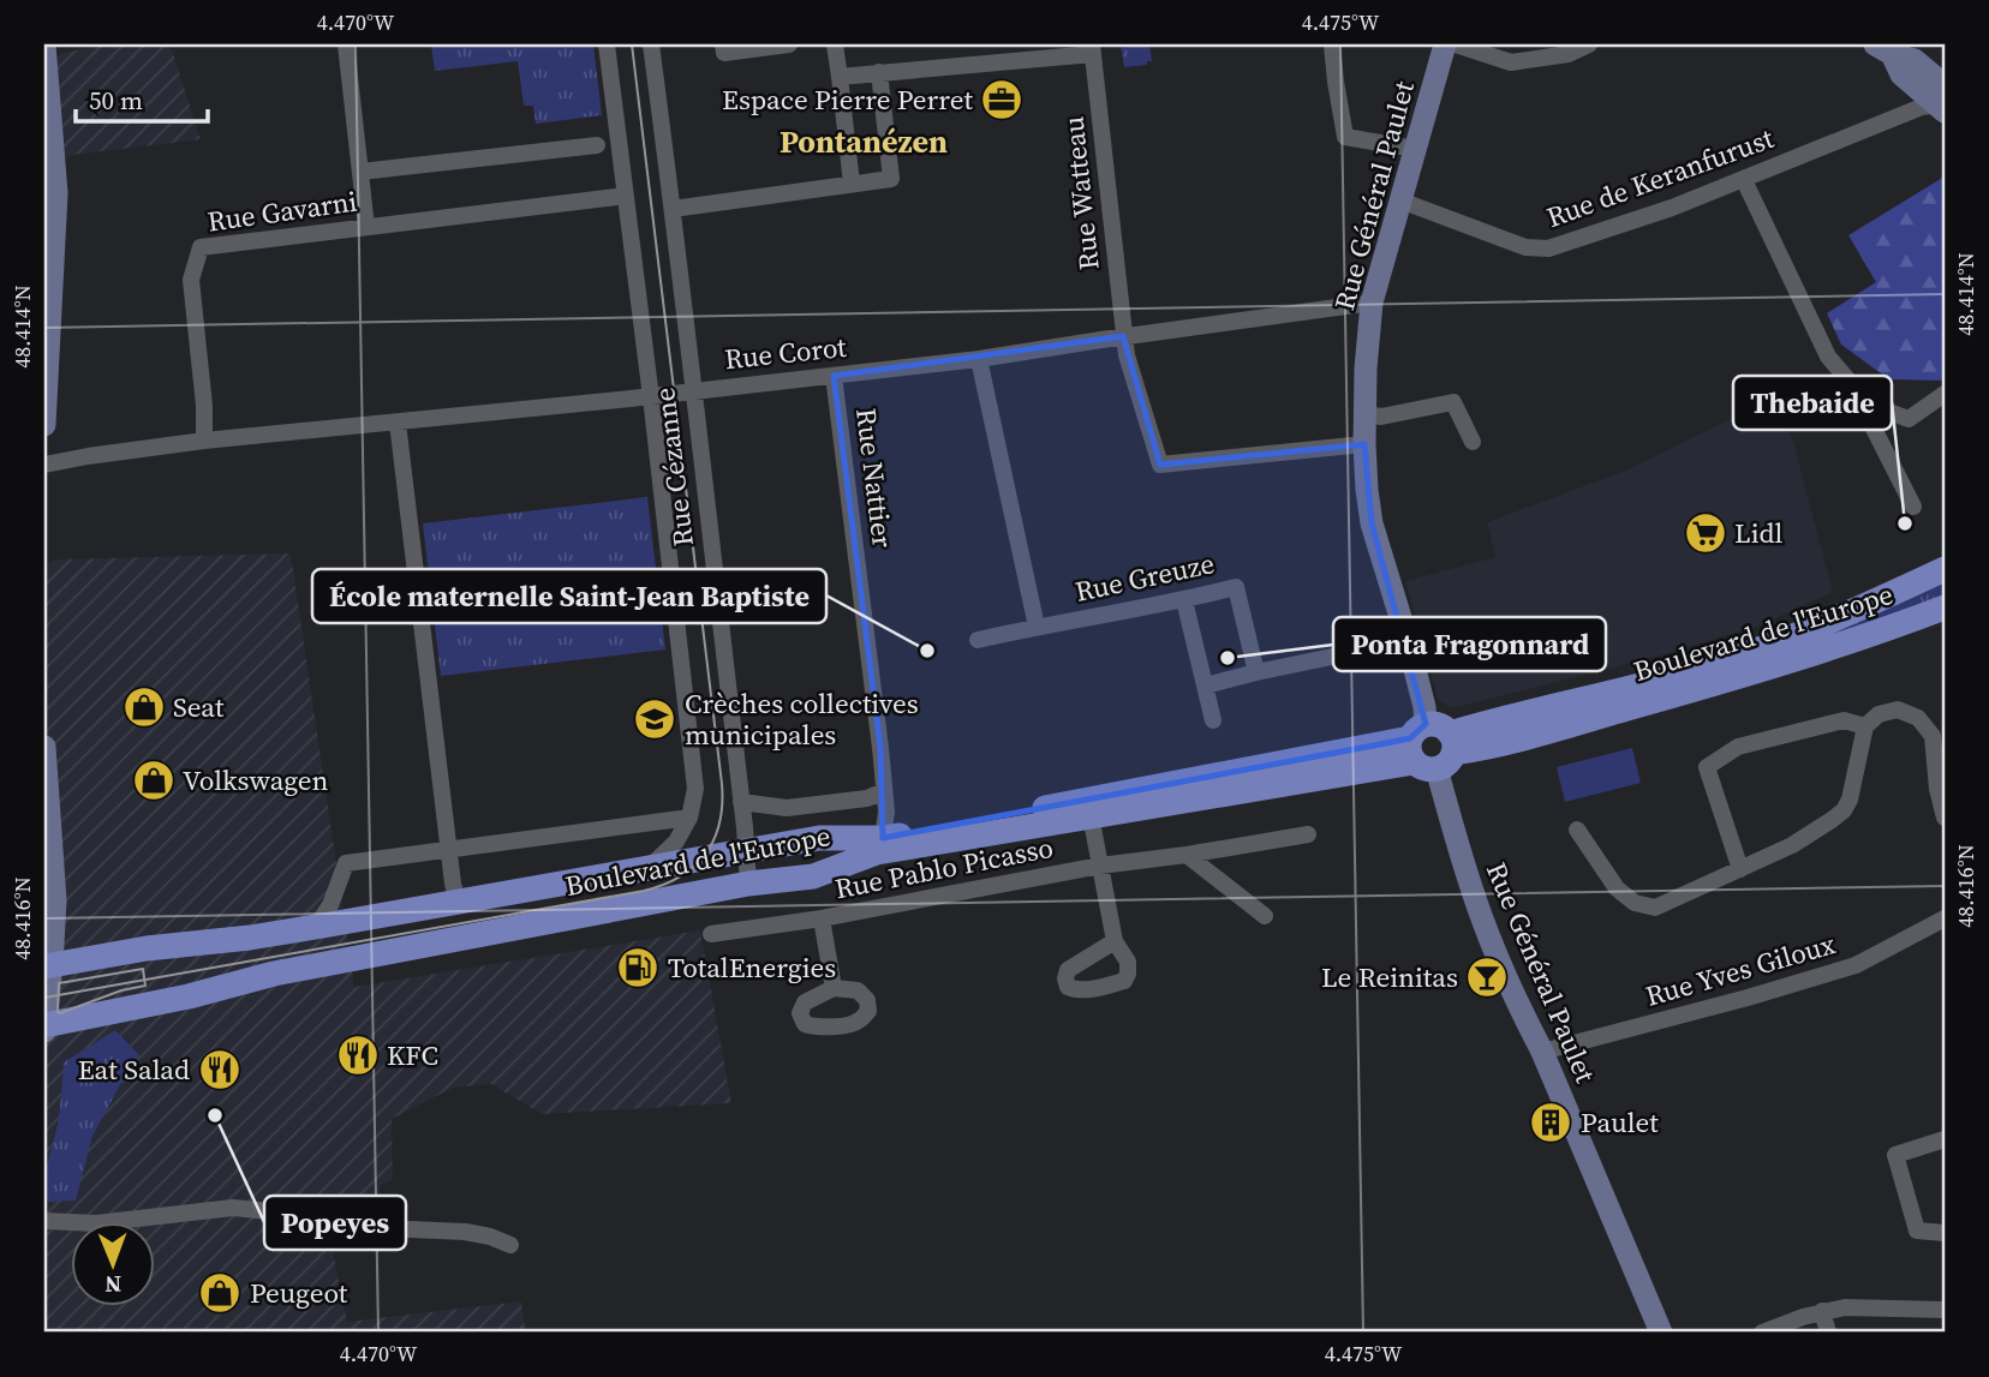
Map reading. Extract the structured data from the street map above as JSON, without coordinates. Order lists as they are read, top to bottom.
{
  "streets": {
    "main road": ["Boulevard de l'Europe"],
    "street": [
      "Rue de Keranfurust",
      "Rue Watteau",
      "Rue Général Paulet",
      "Rue Gavarni",
      "Rue Corot",
      "Rue Cézanne",
      "Rue Nattier",
      "Rue Greuze",
      "Rue Pablo Picasso",
      "Rue Yves Giloux"
    ]
  },
  "crossings": [
    ["Rue de Keranfurust", "Rue Général Paulet"],
    ["Rue Watteau", "Rue Général Paulet"],
    ["Rue Watteau", "Rue Corot"],
    ["Rue Général Paulet", "Rue Corot"],
    ["Rue Général Paulet", "Boulevard de l'Europe"],
    ["Rue Général Paulet", "Rue Yves Giloux"],
    ["Rue Gavarni", "Rue Corot"],
    ["Rue Gavarni", "Rue Cézanne"],
    ["Rue Corot", "Rue Cézanne"],
    ["Rue Corot", "Rue Nattier"],
    ["Rue Cézanne", "Boulevard de l'Europe"],
    ["Rue Nattier", "Boulevard de l'Europe"]
  ],
  "districts": ["Pontanézen"],
  "places": {
    "office": ["Espace Pierre Perret"],
    "other": [
      "Thebaide",
      "École maternelle Saint-Jean Baptiste",
      "Ponta Fragonnard",
      "Popeyes"
    ],
    "supermarket": ["Lidl"],
    "shop": ["Seat", "Volkswagen", "Peugeot"],
    "school or university": ["Crèches collectives municipales"],
    "fuel station": ["TotalEnergies"],
    "bar": ["Le Reinitas"],
    "restaurant": ["KFC", "Eat Salad"],
    "building": ["Paulet"]
  },
  "scale_bar": "50 m",
  "north": "bottom",
  "coordinates": [
    "4.470°W",
    "4.475°W",
    "48.414°N",
    "48.416°N"
  ]
}
